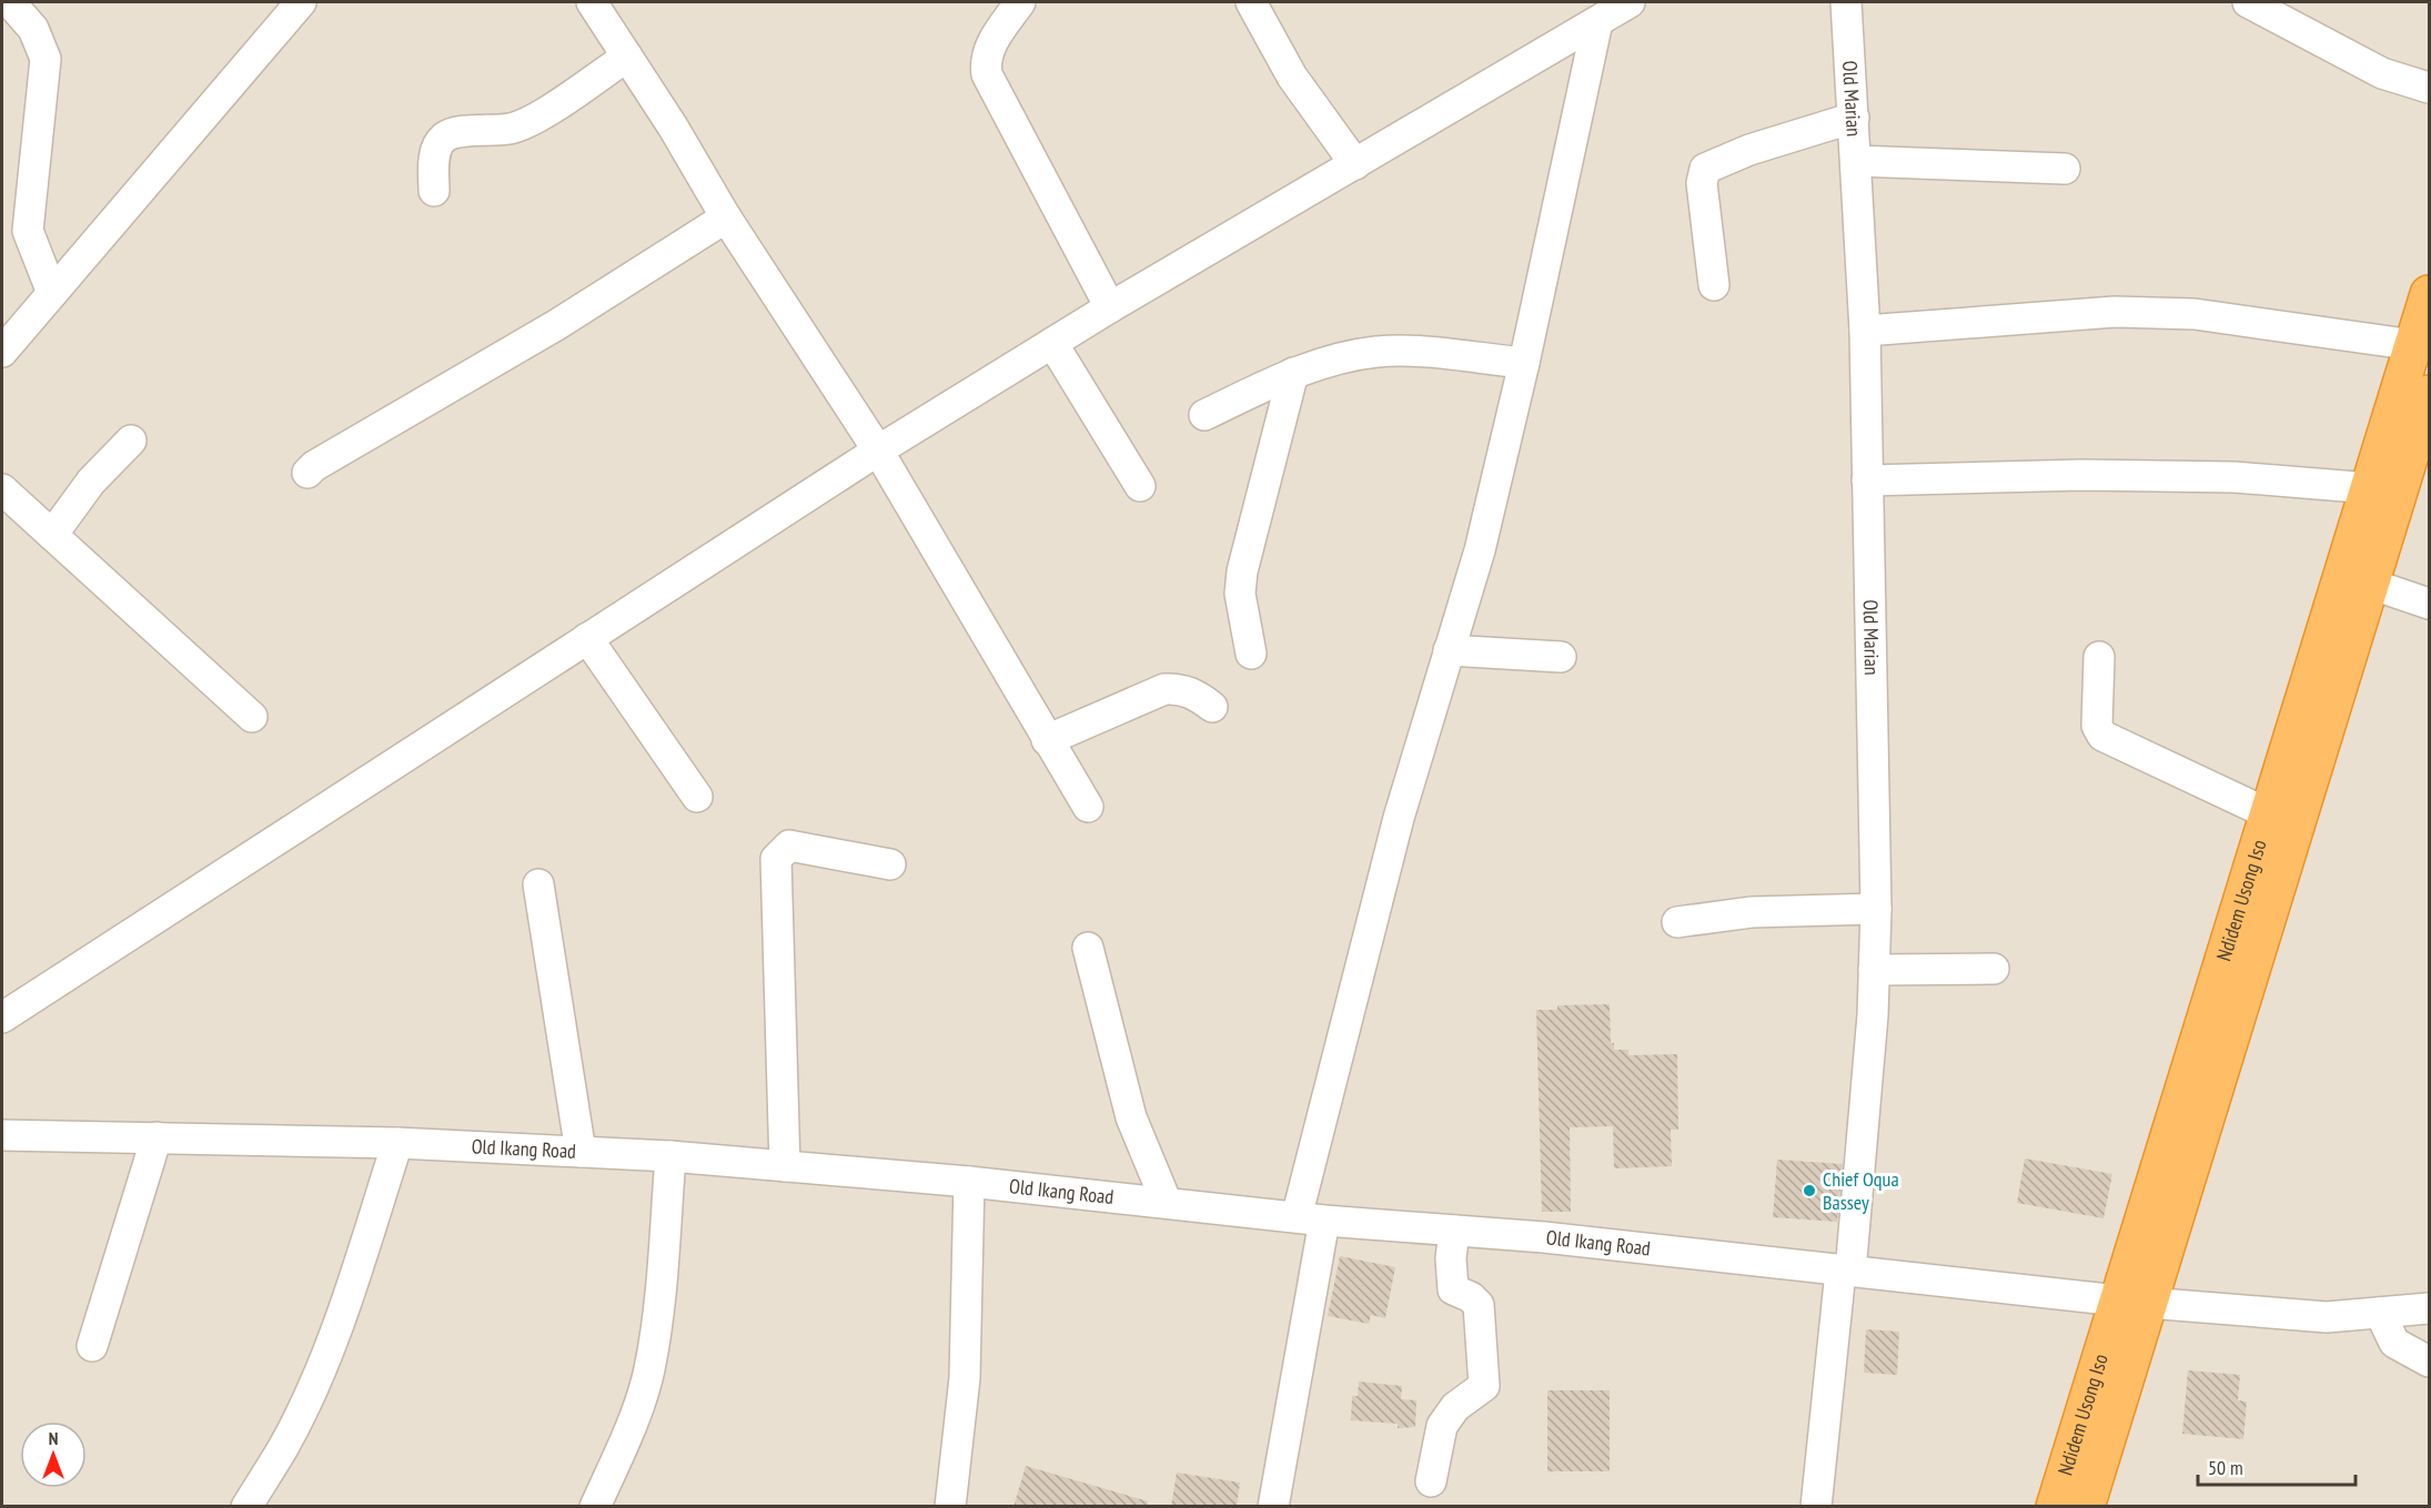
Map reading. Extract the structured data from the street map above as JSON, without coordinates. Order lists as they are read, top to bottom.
{
  "streets": {
    "highway": ["Ndidem Usong Iso"],
    "street": ["Old Marian", "Old Ikang Road"]
  },
  "crossings": [
    ["Old Marian", "Old Ikang Road"],
    ["Ndidem Usong Iso", "Old Ikang Road"]
  ],
  "places": ["Chief Oqua Bassey"],
  "scale_bar": "50 m",
  "north": "top"
}
